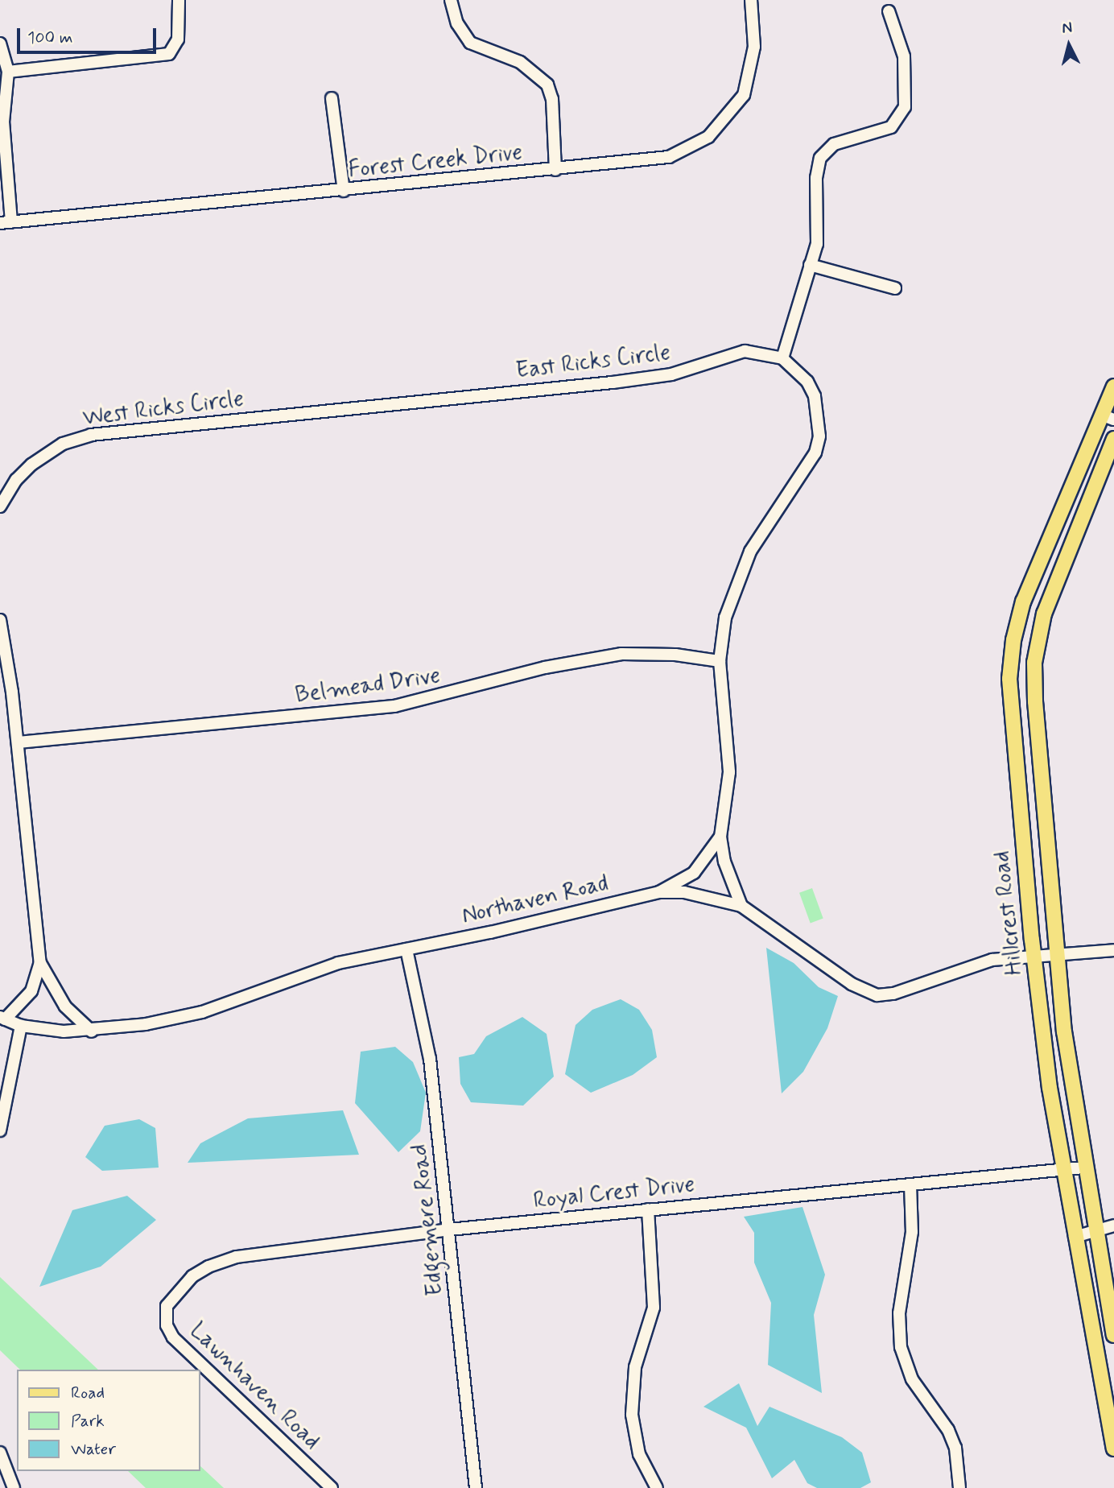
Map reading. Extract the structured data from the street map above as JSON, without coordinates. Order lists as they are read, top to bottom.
{
  "streets": {
    "main road": ["Hillcrest Road"],
    "street": [
      "Forest Creek Drive",
      "East Ricks Circle",
      "West Ricks Circle",
      "Belmead Drive",
      "Northaven Road",
      "Royal Crest Drive",
      "Edgemere Road",
      "Lawnhaven Road"
    ]
  },
  "crossings": [
    ["East Ricks Circle", "West Ricks Circle"],
    ["Northaven Road", "Hillcrest Road"],
    ["Northaven Road", "Edgemere Road"],
    ["Hillcrest Road", "Royal Crest Drive"],
    ["Royal Crest Drive", "Edgemere Road"],
    ["Royal Crest Drive", "Lawnhaven Road"]
  ],
  "legend": ["Road", "Park", "Water"],
  "scale_bar": "100 m",
  "north": "top"
}
